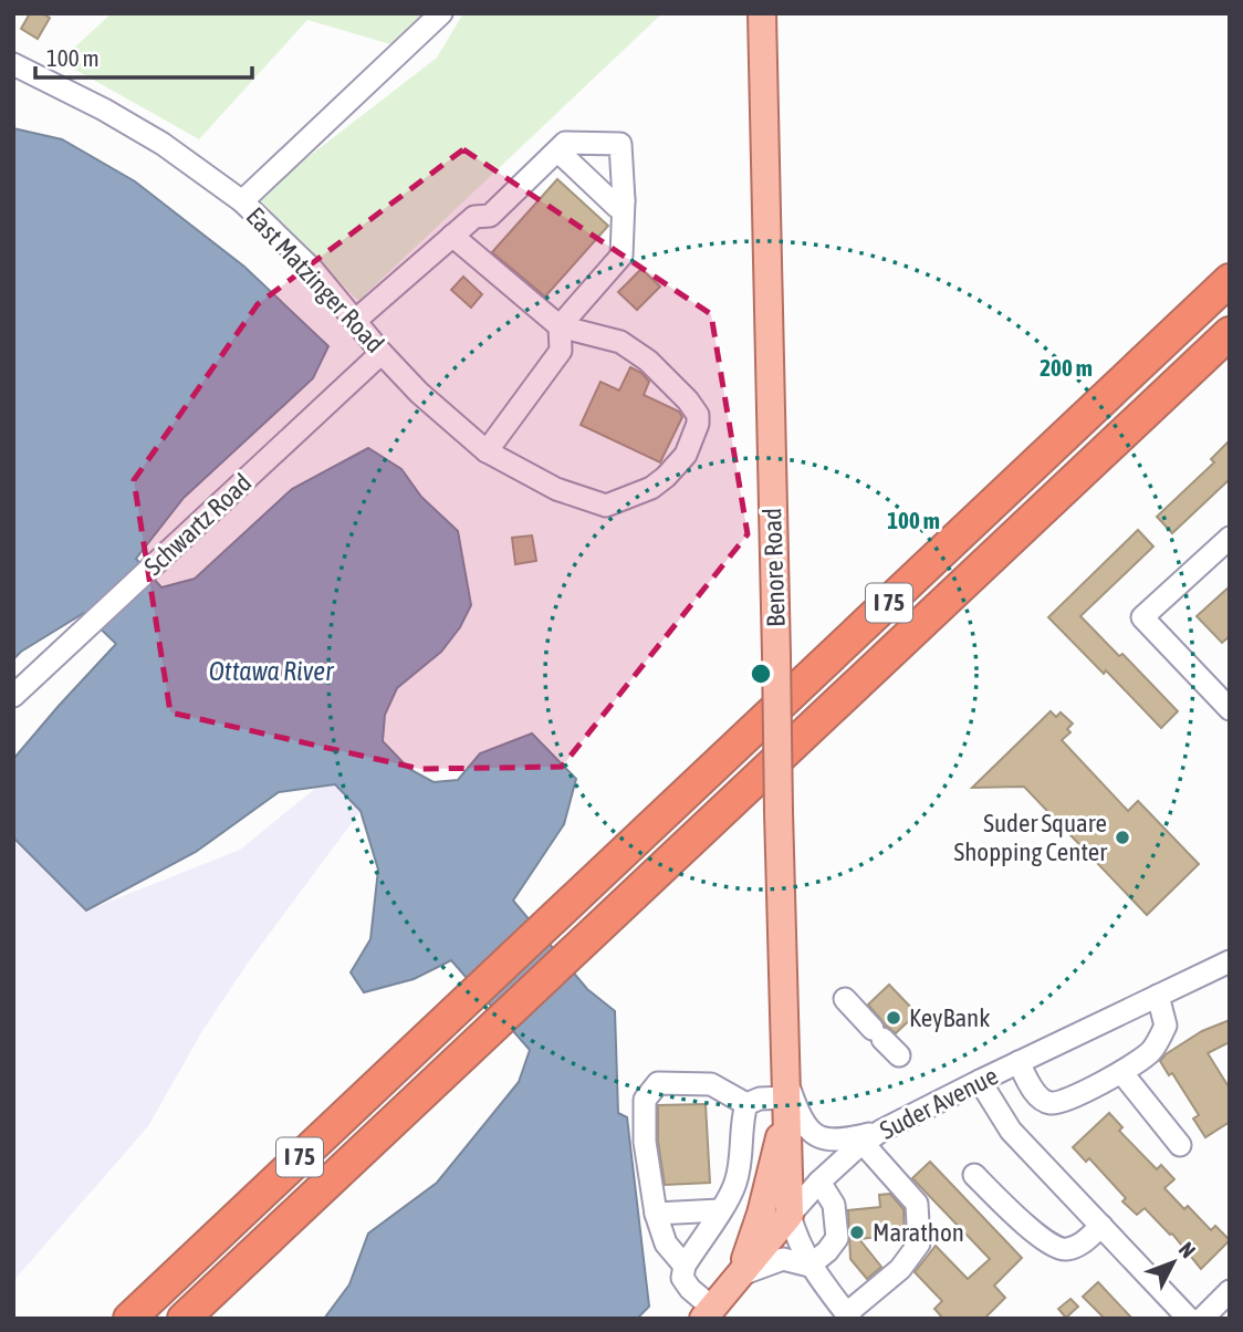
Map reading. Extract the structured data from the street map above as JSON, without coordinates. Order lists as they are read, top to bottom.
{
  "streets": {
    "highway": ["I 75"],
    "main road": ["Benore Road", "Suder Avenue"],
    "street": ["East Matzinger Road", "Schwartz Road"]
  },
  "crossings": [
    ["East Matzinger Road", "Schwartz Road"],
    ["Benore Road", "Suder Avenue"]
  ],
  "water": ["Ottawa River"],
  "places": ["Suder Square Shopping Center", "KeyBank", "Marathon"],
  "scale_bar": "100 m",
  "north": "top right",
  "rings": ["200 m", "100 m"]
}
